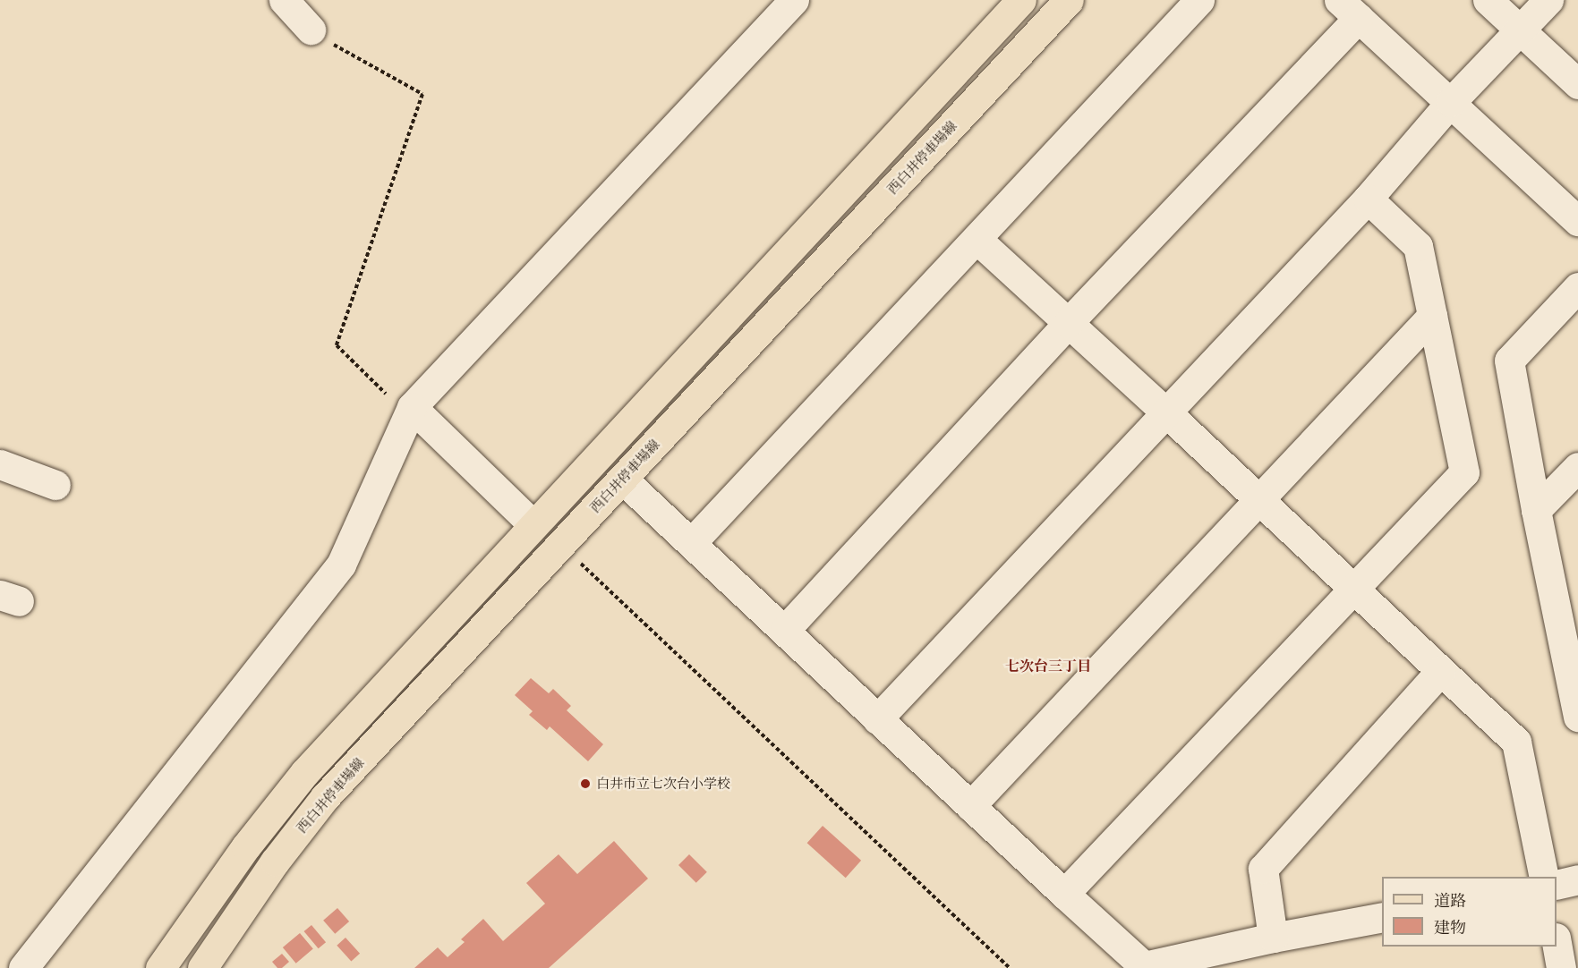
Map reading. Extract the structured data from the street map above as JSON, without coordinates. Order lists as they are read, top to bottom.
{
  "streets": {
    "main road": ["西白井停車場線"]
  },
  "districts": ["七次台三丁目"],
  "places": ["白井市立七次台小学校"],
  "legend": ["道路", "建物"]
}
